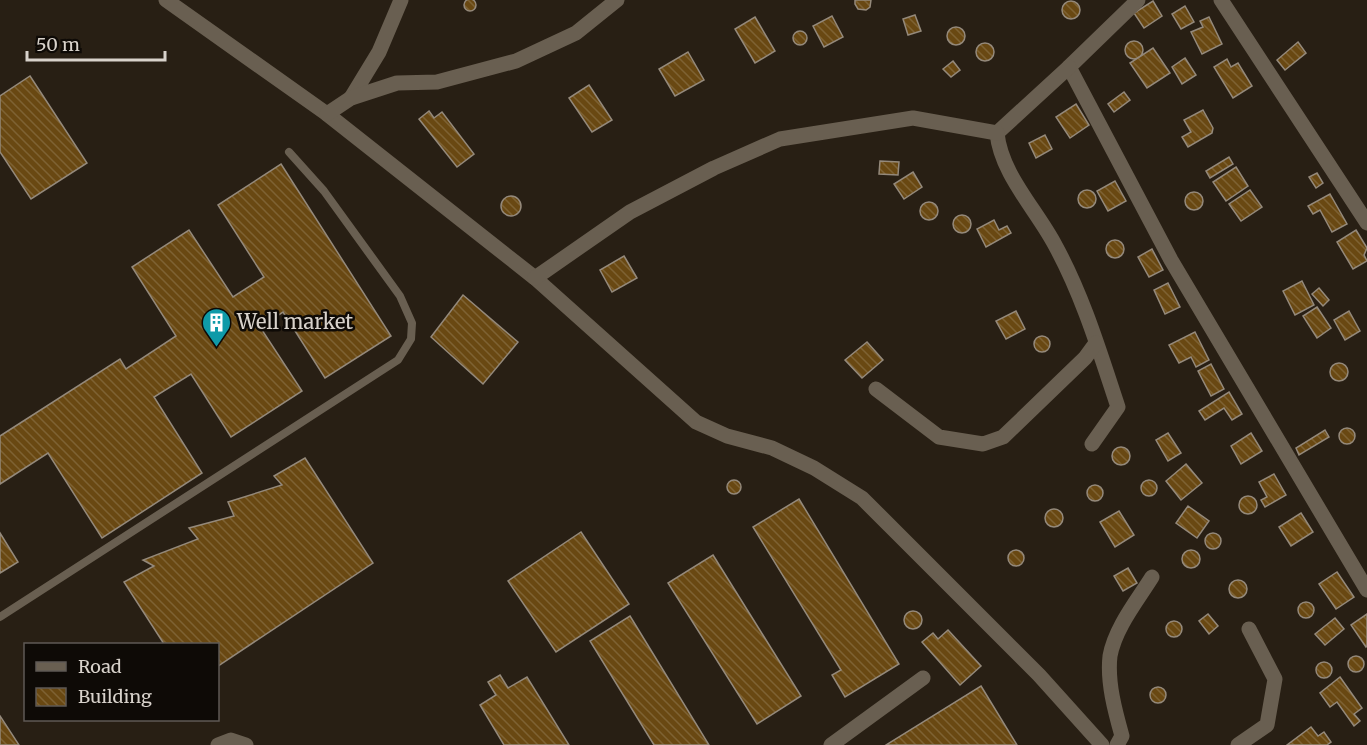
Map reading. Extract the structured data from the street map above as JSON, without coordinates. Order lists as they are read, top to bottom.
{
  "places": {
    "building": ["Well market"]
  },
  "legend": ["Road", "Building"],
  "scale_bar": "50 m"
}
